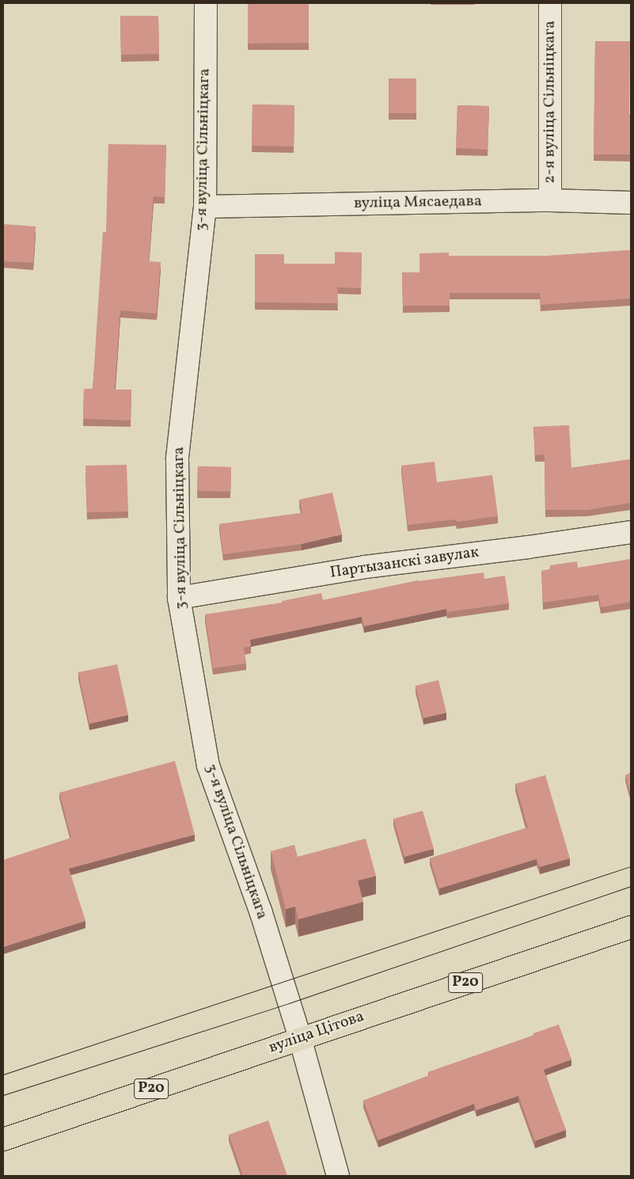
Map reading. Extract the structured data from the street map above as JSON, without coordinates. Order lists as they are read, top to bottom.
{
  "streets": {
    "main road": ["Р20", "вуліца Цітова"],
    "street": [
      "2-я вуліца Сільніцкага",
      "3-я вуліца Сільніцкага",
      "вуліца Мясаедава",
      "Партызанскі завулак"
    ]
  },
  "crossings": [
    ["2-я вуліца Сільніцкага", "вуліца Мясаедава"],
    ["3-я вуліца Сільніцкага", "вуліца Мясаедава"],
    ["3-я вуліца Сільніцкага", "Партызанскі завулак"],
    ["3-я вуліца Сільніцкага", "вуліца Цітова"]
  ]
}
